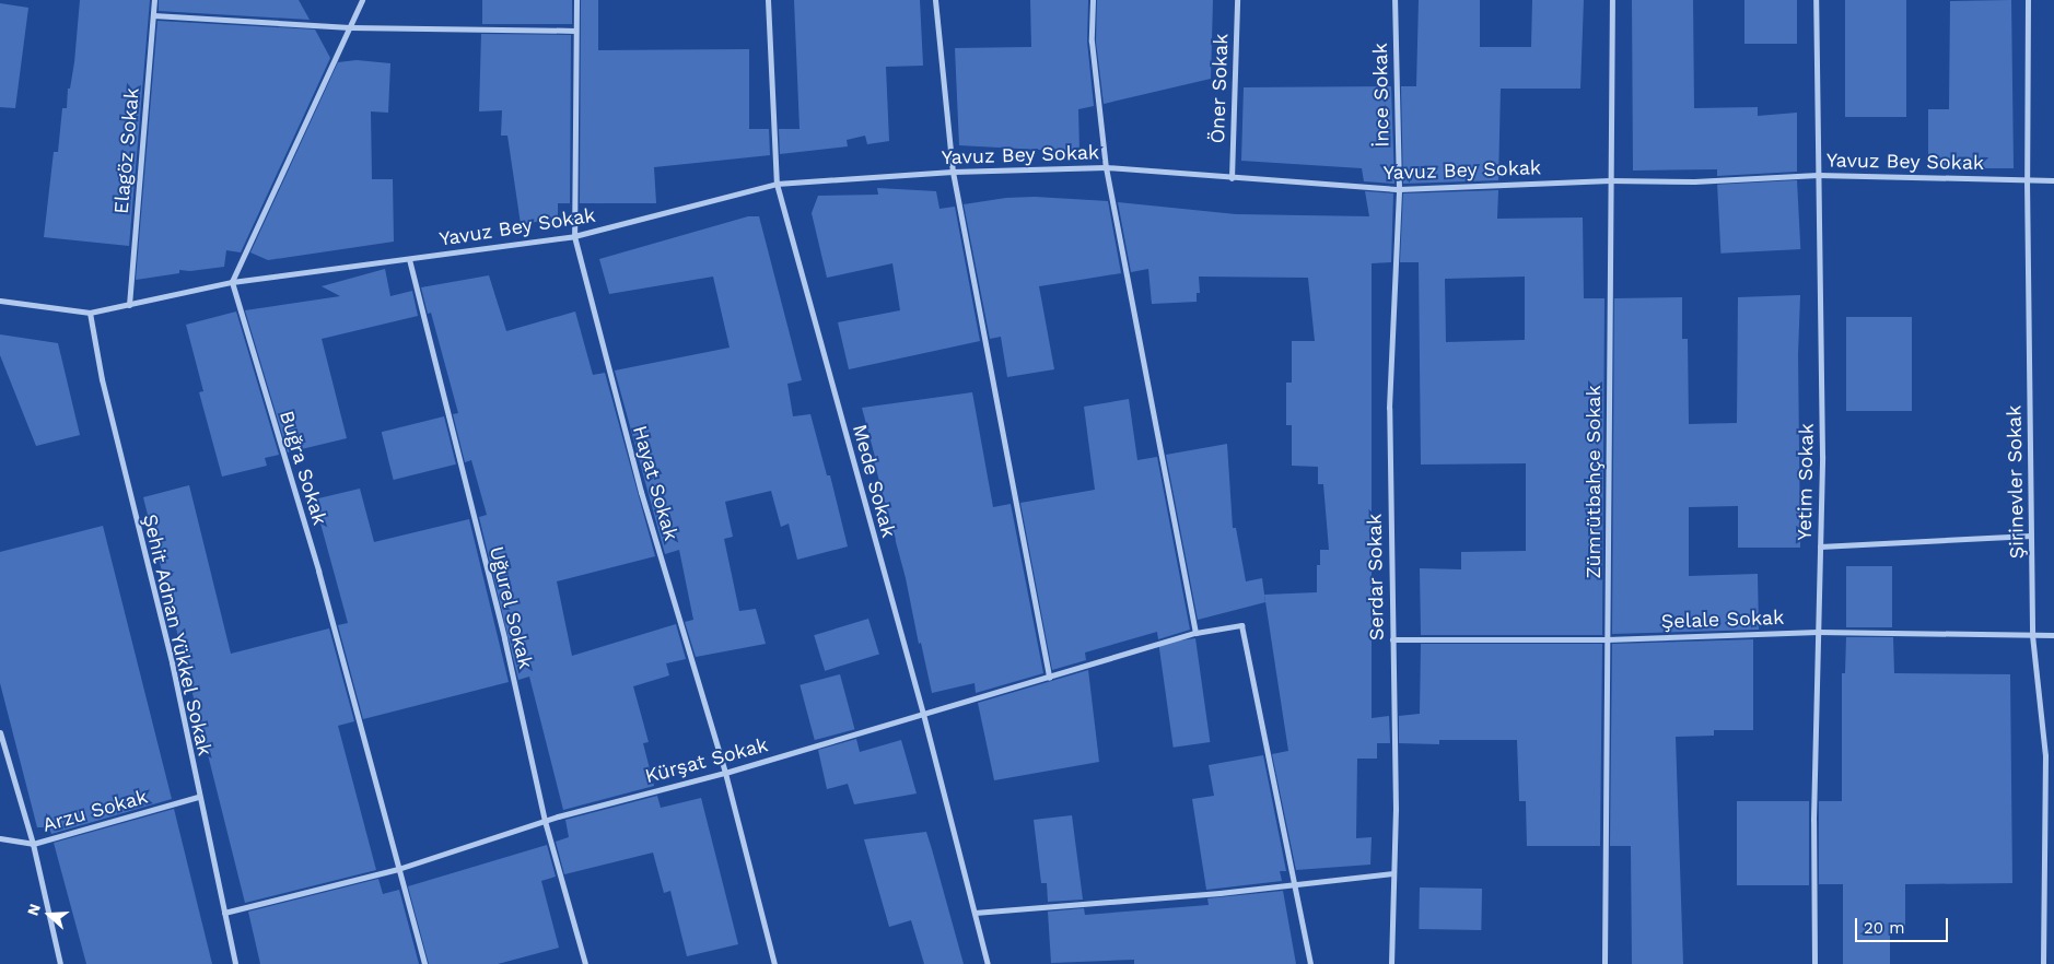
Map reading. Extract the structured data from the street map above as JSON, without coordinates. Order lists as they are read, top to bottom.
{
  "streets": {
    "street": [
      "Öner Sokak",
      "İnce Sokak",
      "Elagöz Sokak",
      "Yavuz Bey Sokak",
      "Buğra Sokak",
      "Mede Sokak",
      "Zümrütbahçe Sokak",
      "Yetim Sokak",
      "Şirinevler Sokak",
      "Hayat Sokak",
      "Serdar Sokak",
      "Uğurel Sokak",
      "Şelale Sokak",
      "Şehit Adnan Yükkel Sokak",
      "Kürşat Sokak",
      "Arzu Sokak"
    ]
  },
  "crossings": [
    ["Öner Sokak", "Yavuz Bey Sokak"],
    ["İnce Sokak", "Yavuz Bey Sokak"],
    ["İnce Sokak", "Serdar Sokak"],
    ["Elagöz Sokak", "Yavuz Bey Sokak"],
    ["Yavuz Bey Sokak", "Buğra Sokak"],
    ["Yavuz Bey Sokak", "Mede Sokak"],
    ["Yavuz Bey Sokak", "Zümrütbahçe Sokak"],
    ["Yavuz Bey Sokak", "Yetim Sokak"],
    ["Yavuz Bey Sokak", "Şirinevler Sokak"],
    ["Yavuz Bey Sokak", "Hayat Sokak"],
    ["Yavuz Bey Sokak", "Serdar Sokak"],
    ["Yavuz Bey Sokak", "Uğurel Sokak"],
    ["Yavuz Bey Sokak", "Şehit Adnan Yükkel Sokak"],
    ["Buğra Sokak", "Kürşat Sokak"],
    ["Mede Sokak", "Kürşat Sokak"],
    ["Zümrütbahçe Sokak", "Şelale Sokak"],
    ["Yetim Sokak", "Şelale Sokak"],
    ["Şirinevler Sokak", "Şelale Sokak"],
    ["Hayat Sokak", "Kürşat Sokak"],
    ["Serdar Sokak", "Şelale Sokak"],
    ["Uğurel Sokak", "Kürşat Sokak"],
    ["Şehit Adnan Yükkel Sokak", "Kürşat Sokak"],
    ["Şehit Adnan Yükkel Sokak", "Arzu Sokak"]
  ],
  "scale_bar": "20 m",
  "north": "left"
}
